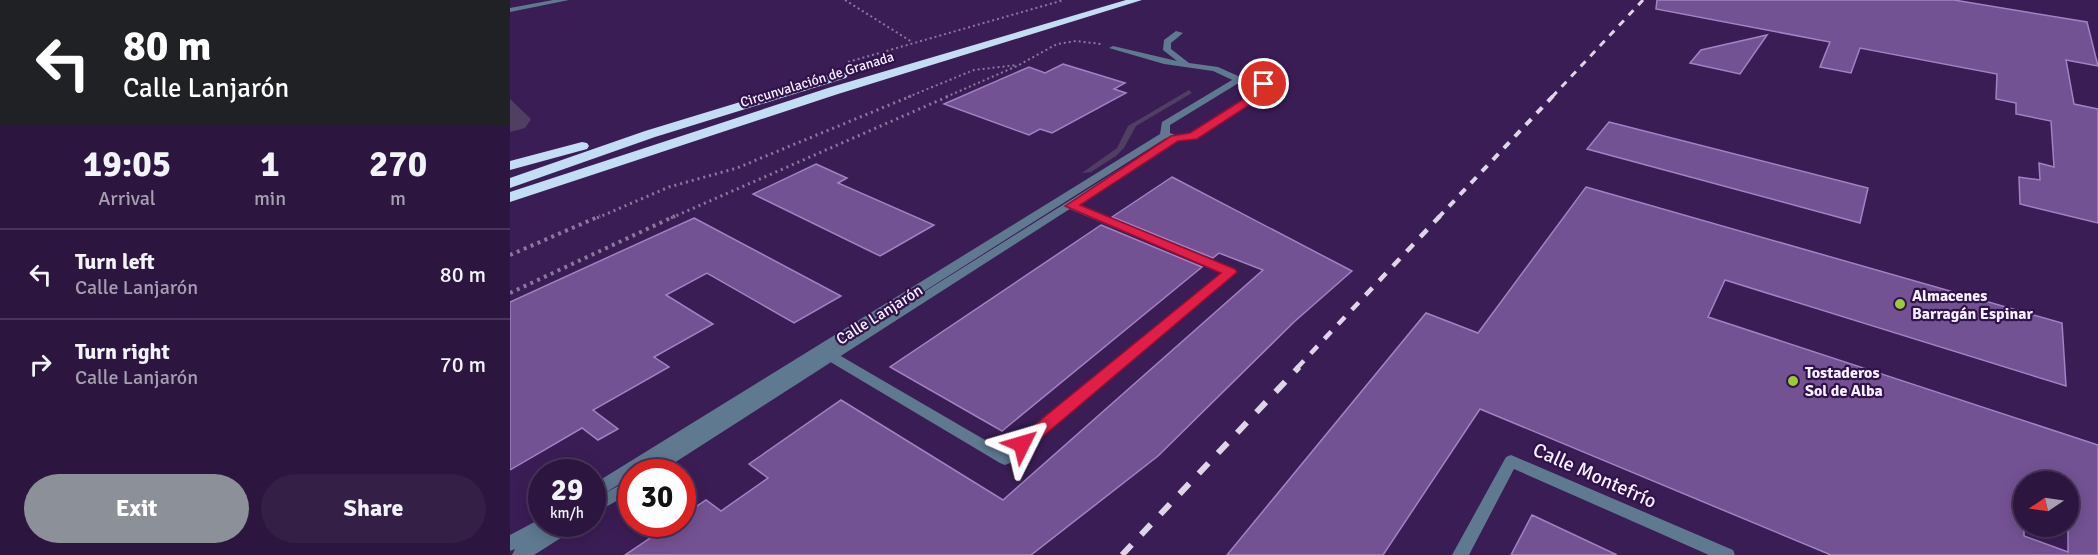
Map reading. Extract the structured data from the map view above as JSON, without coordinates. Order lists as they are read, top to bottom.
{
  "streets": {
    "highway": ["Circunvalación de Granada"],
    "street": ["Calle Lanjarón", "Calle Montefrío"]
  },
  "places": ["Almacenes Barragán Espinar", "Tostaderos Sol de Alba"],
  "north": "left",
  "page": {
    "turn": ["80 m", "Calle Lanjarón"],
    "eta": [
      "19:05",
      "Arrival",
      "1",
      "min",
      "270",
      "m"
    ],
    "list": [
      {
        "name": "Turn left",
        "note": "Calle Lanjarón",
        "value": "80 m"
      },
      {
        "name": "Turn right",
        "note": "Calle Lanjarón",
        "value": "70 m"
      }
    ],
    "speed": "29 km/h",
    "limit": "30",
    "buttons": ["Exit", "Share"]
  }
}
